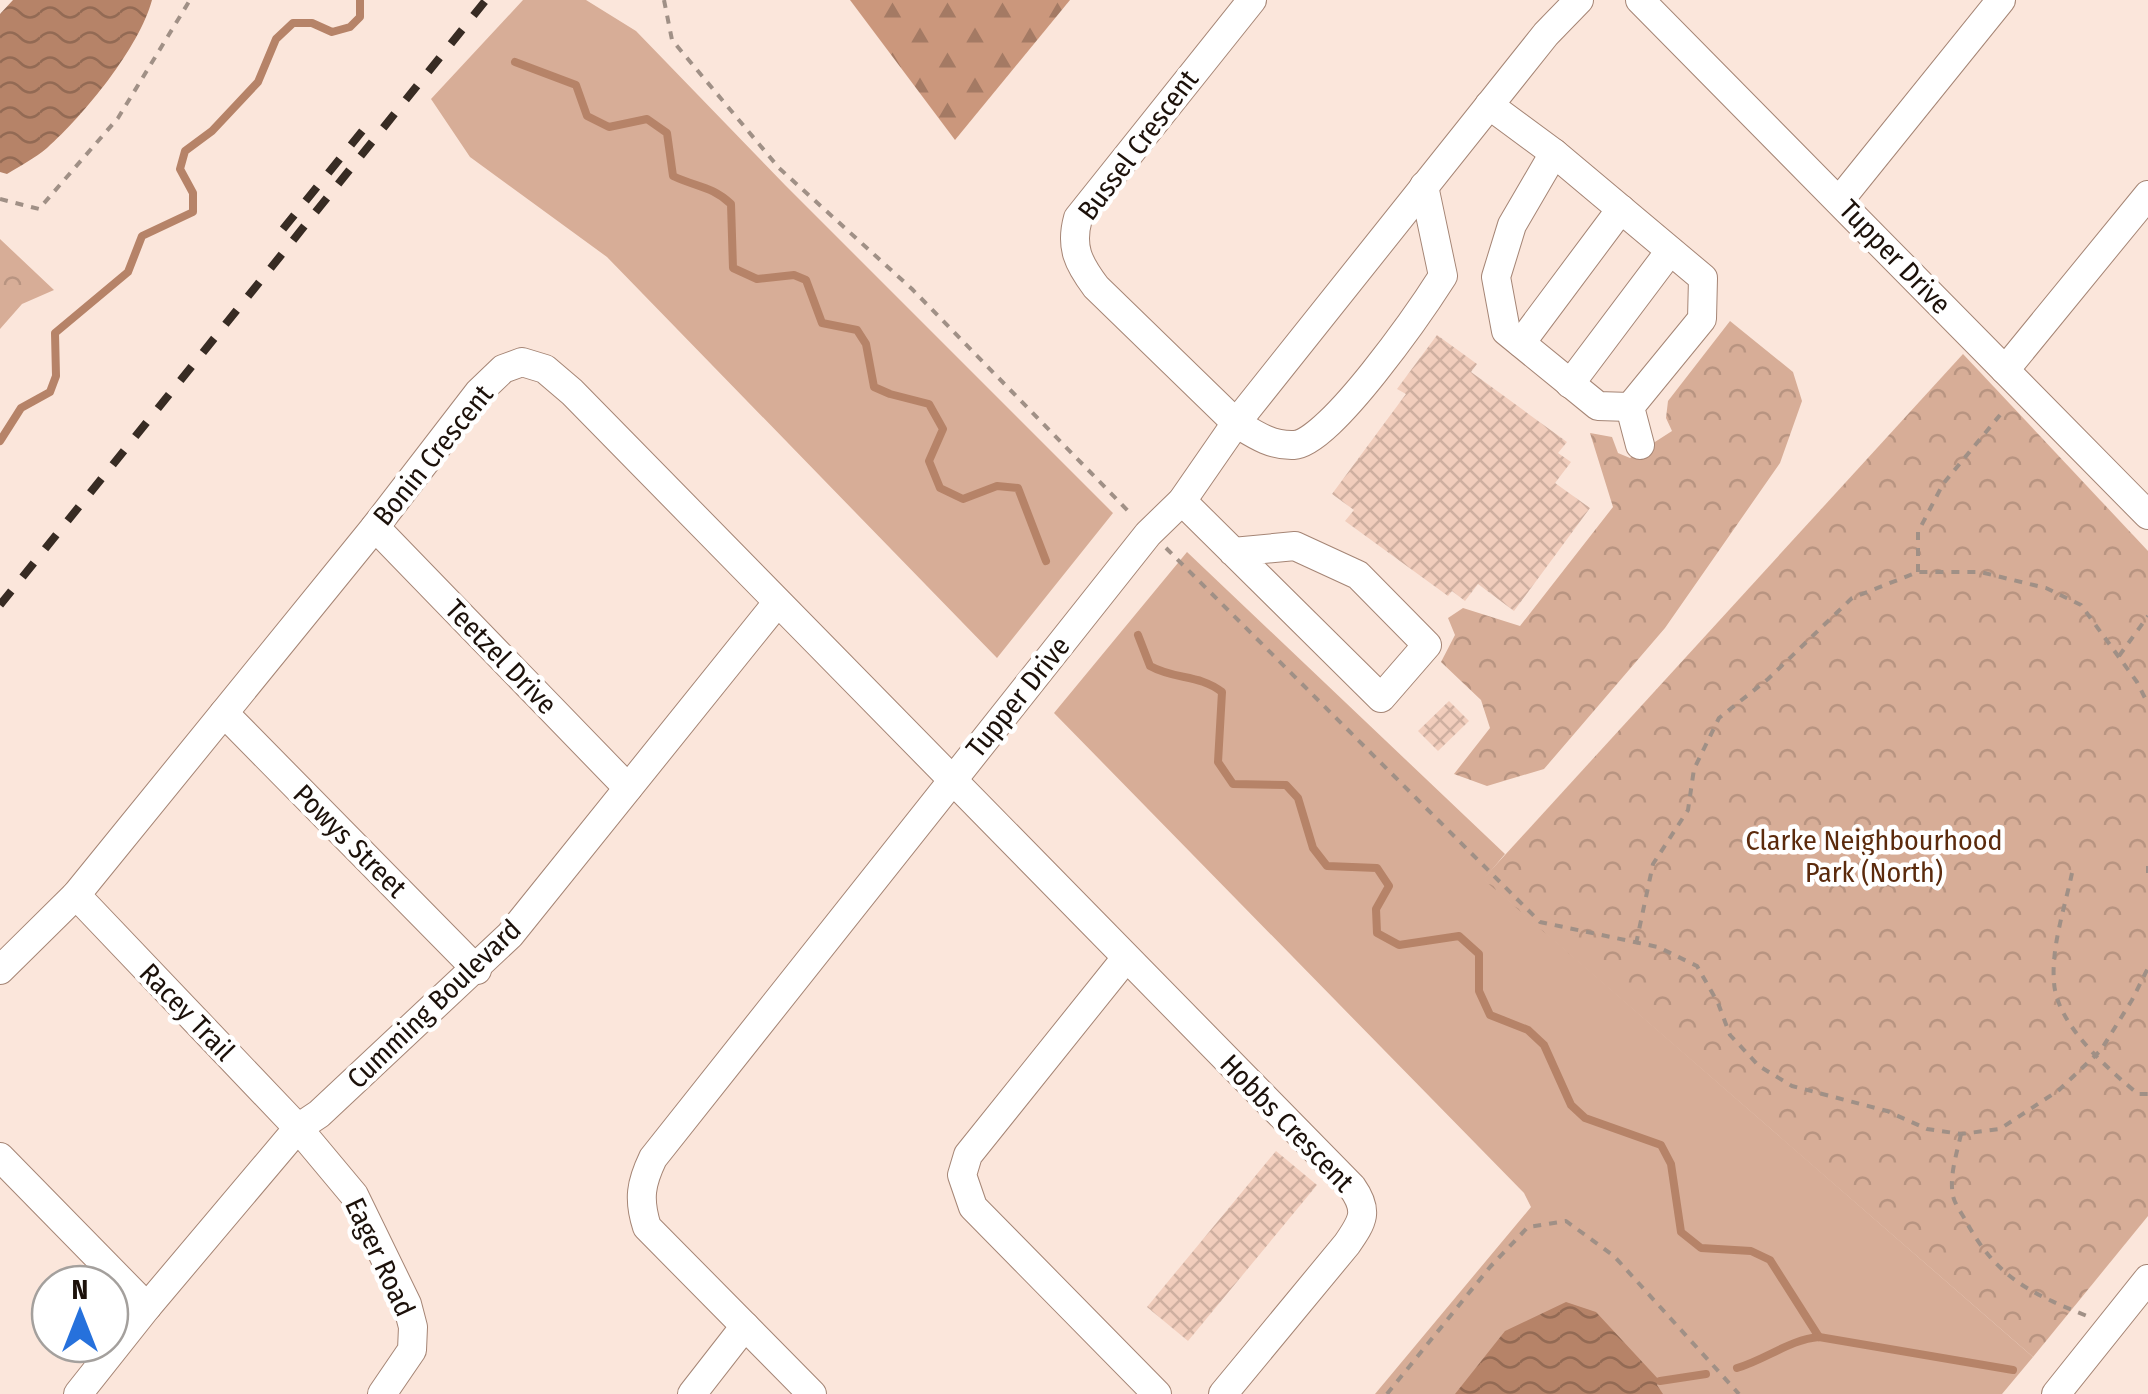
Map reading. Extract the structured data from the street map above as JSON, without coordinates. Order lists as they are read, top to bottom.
{
  "streets": {
    "street": [
      "Bussel Crescent",
      "Tupper Drive",
      "Bonin Crescent",
      "Teetzel Drive",
      "Powys Street",
      "Cumming Boulevard",
      "Racey Trail",
      "Hobbs Crescent",
      "Eager Road"
    ]
  },
  "crossings": [
    ["Bussel Crescent", "Tupper Drive"],
    ["Tupper Drive", "Bonin Crescent"],
    ["Tupper Drive", "Hobbs Crescent"],
    ["Bonin Crescent", "Teetzel Drive"],
    ["Bonin Crescent", "Powys Street"],
    ["Bonin Crescent", "Cumming Boulevard"],
    ["Bonin Crescent", "Racey Trail"],
    ["Bonin Crescent", "Hobbs Crescent"],
    ["Teetzel Drive", "Cumming Boulevard"],
    ["Powys Street", "Cumming Boulevard"],
    ["Cumming Boulevard", "Racey Trail"],
    ["Cumming Boulevard", "Eager Road"],
    ["Racey Trail", "Eager Road"]
  ],
  "parks": ["Clarke Neighbourhood Park (North)"],
  "north": "top"
}
